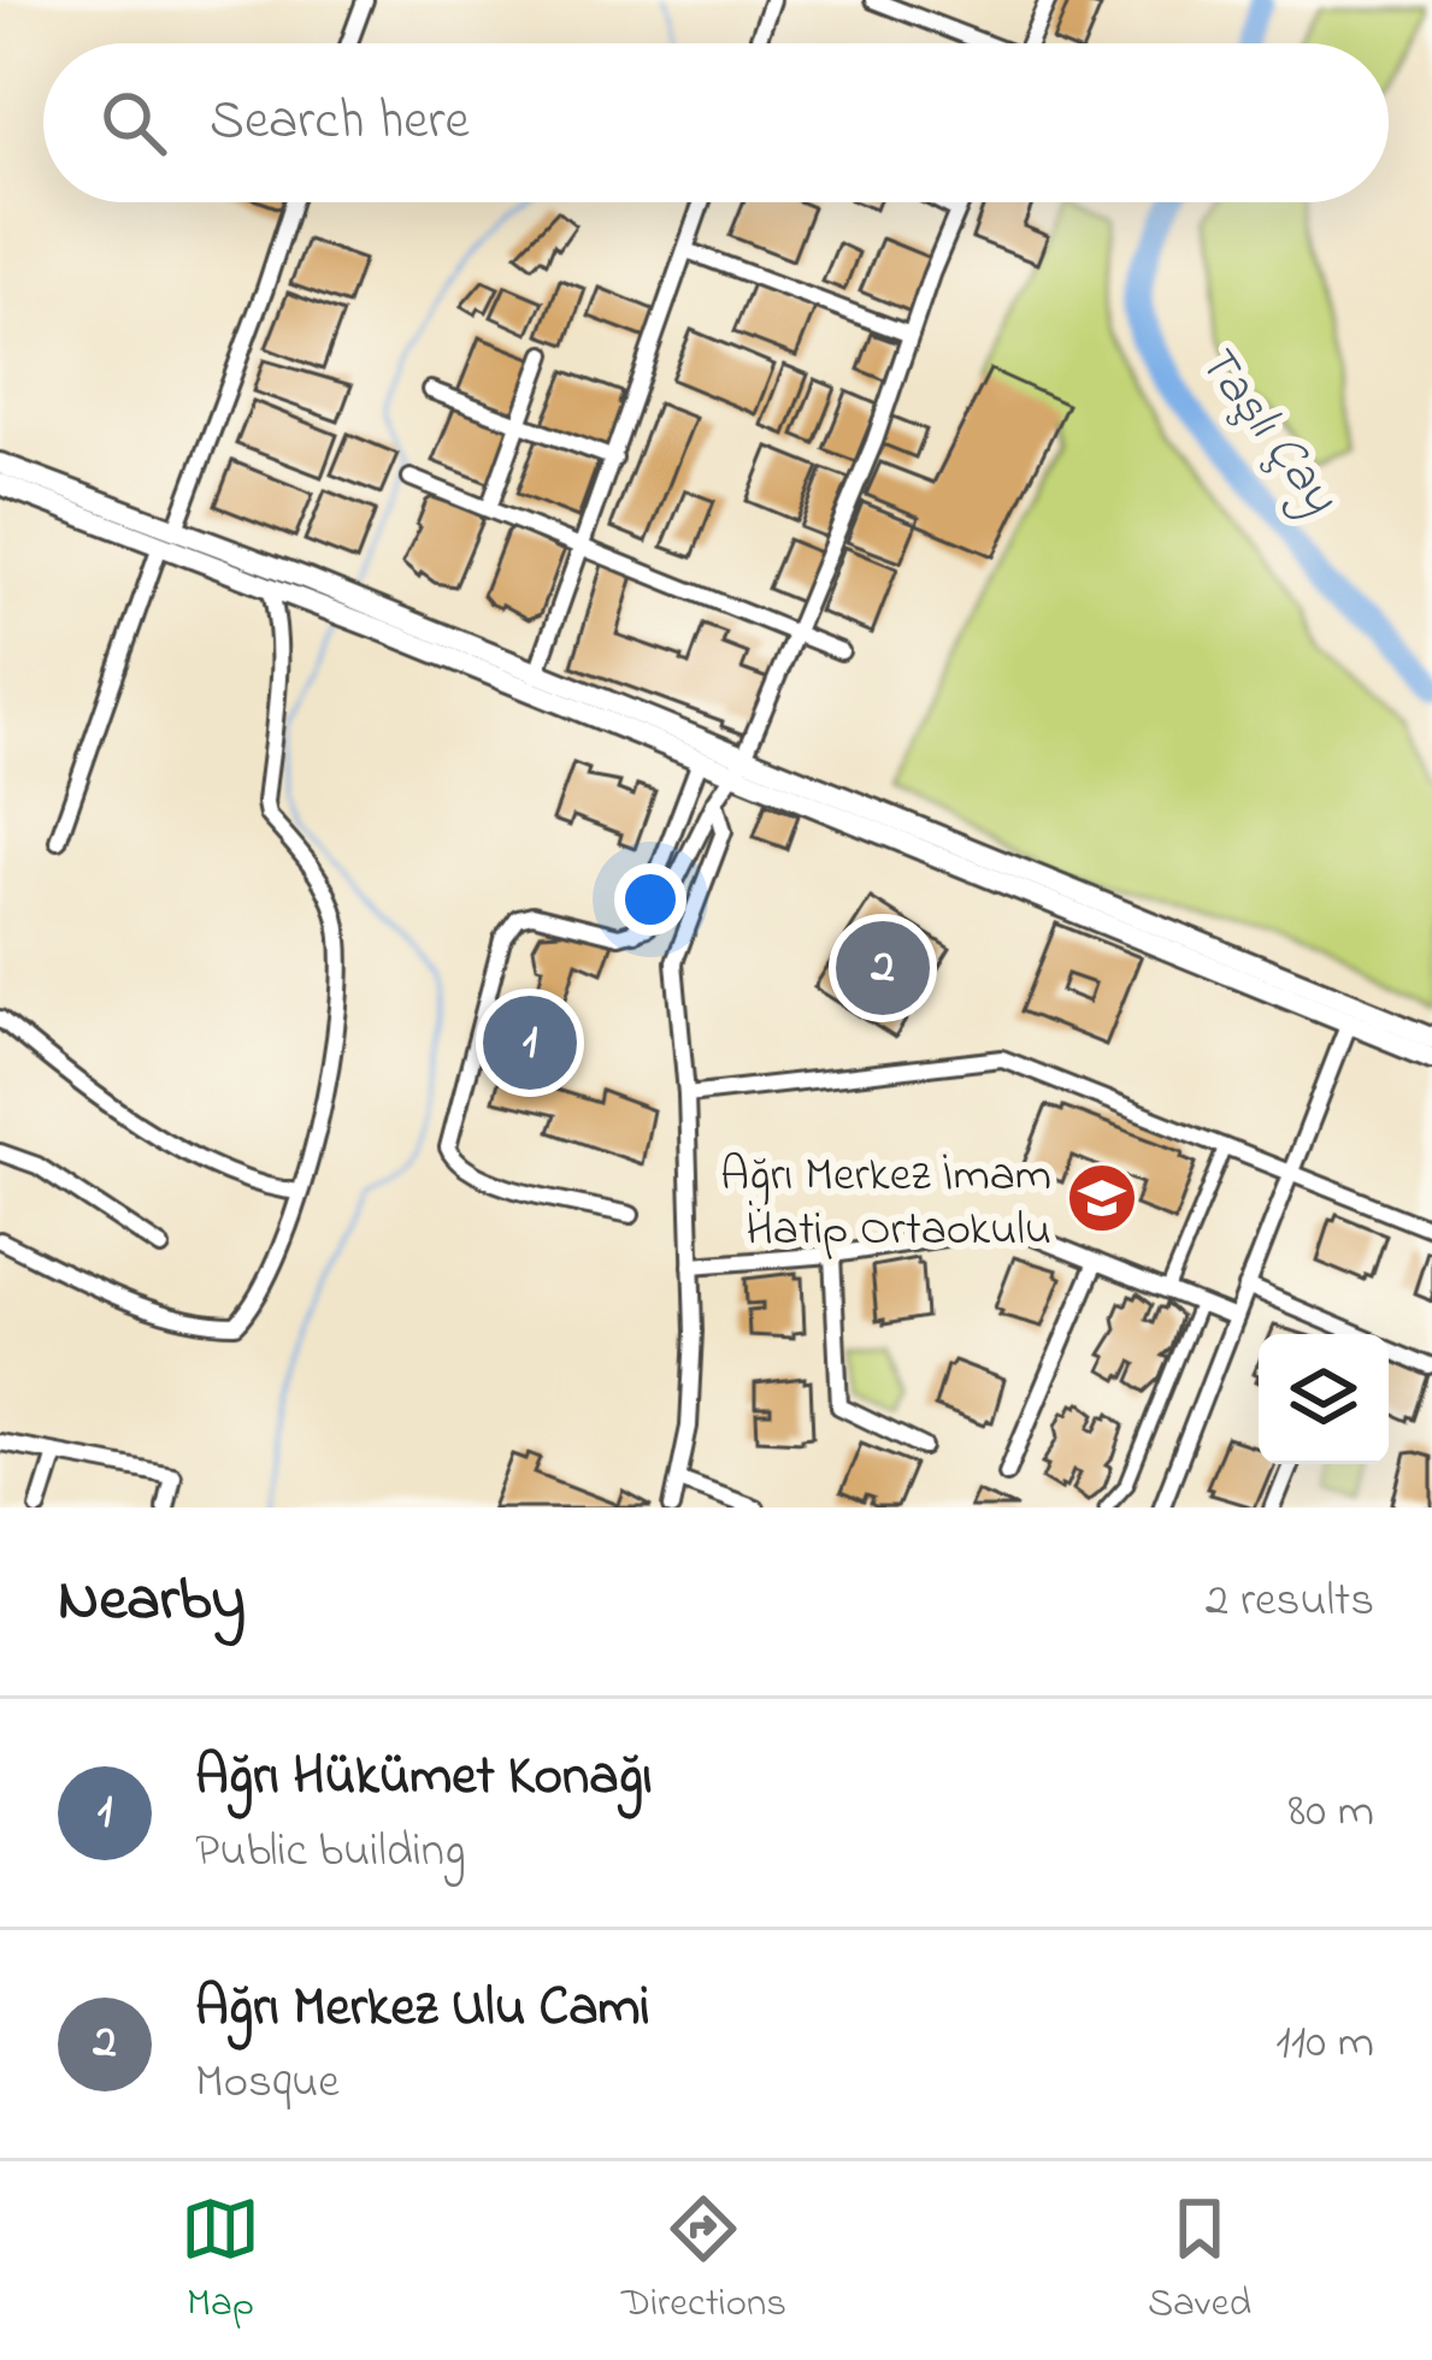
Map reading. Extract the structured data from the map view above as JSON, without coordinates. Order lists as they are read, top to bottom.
{
  "water": ["Taşlı Çay"],
  "places": {
    "school or university": ["Ağrı Merkez İmam Hatip Ortaokulu"]
  },
  "page": {
    "search": "Search here",
    "pins": ["2", "1"],
    "heading": ["Nearby", "2 results"],
    "list": [
      {
        "mark": "1",
        "name": "Ağrı Hükümet Konağı",
        "note": "Public building",
        "value": "80 m"
      },
      {
        "mark": "2",
        "name": "Ağrı Merkez Ulu Cami",
        "note": "Mosque",
        "value": "110 m"
      }
    ],
    "nav": ["Map", "Directions", "Saved"]
  }
}
